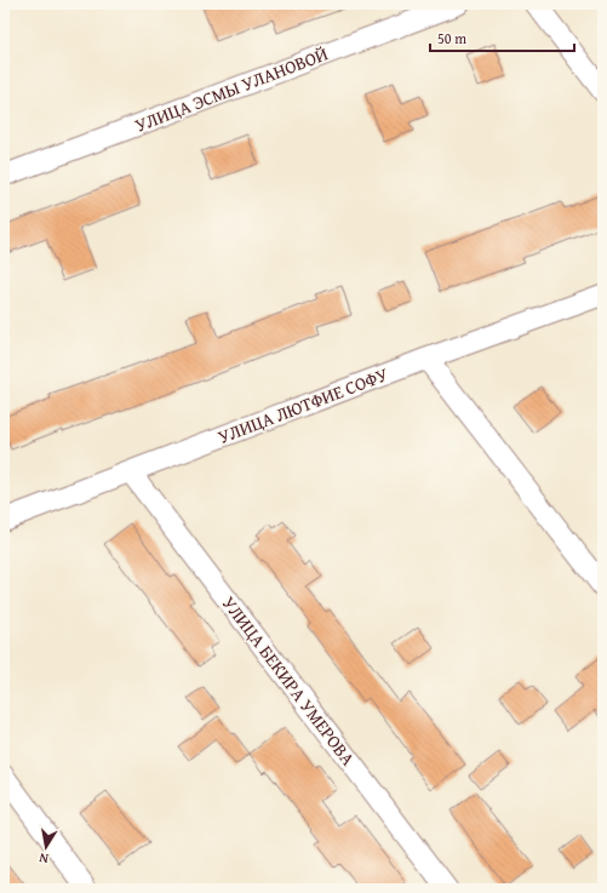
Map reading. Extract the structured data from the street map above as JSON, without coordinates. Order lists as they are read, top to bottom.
{
  "streets": {
    "street": ["УЛИЦА ЭСМЫ УЛАНОВОЙ", "УЛИЦА ЛЮТФИЕ СОФУ", "УЛИЦА БЕКИРА УМЕРОВА"]
  },
  "crossings": [
    ["УЛИЦА ЛЮТФИЕ СОФУ", "УЛИЦА БЕКИРА УМЕРОВА"]
  ],
  "scale_bar": "50 m",
  "north": "bottom"
}
